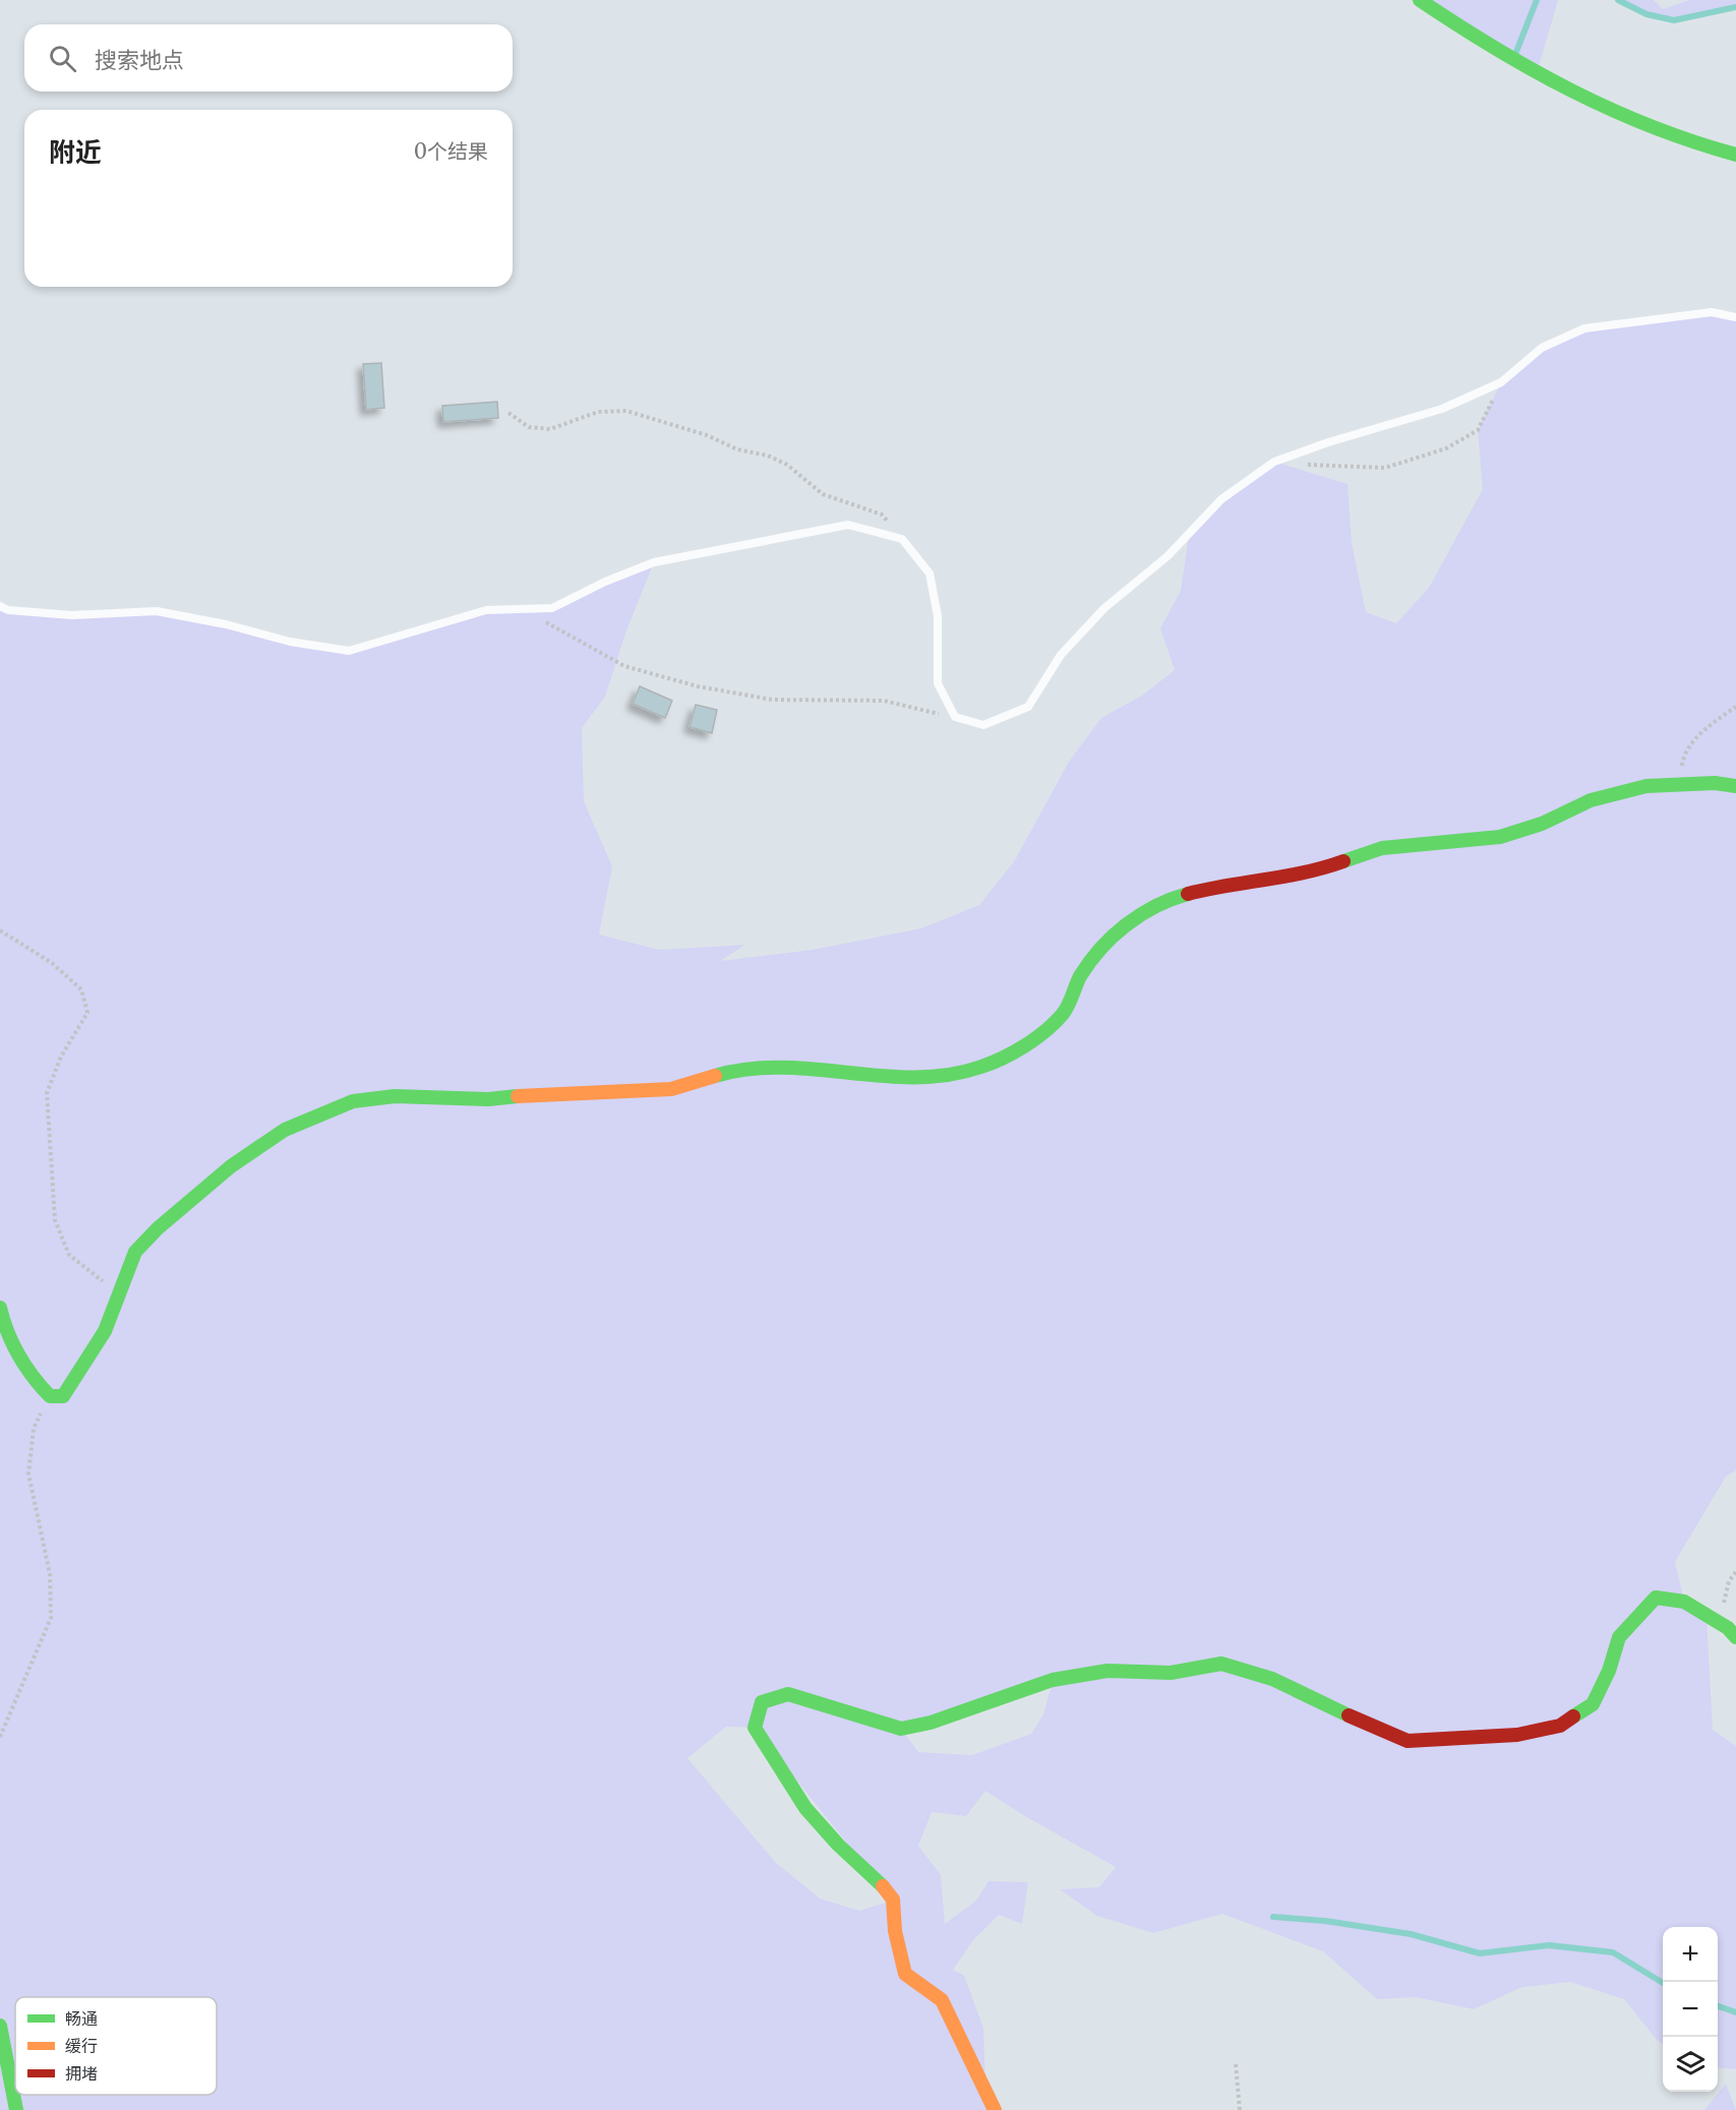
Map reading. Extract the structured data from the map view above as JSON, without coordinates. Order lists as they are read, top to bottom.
{
  "legend": ["畅通", "缓行", "拥堵"],
  "page": {
    "search": "搜索地点",
    "heading": ["附近", "0个结果"],
    "map_buttons": ["+", "−"]
  }
}
